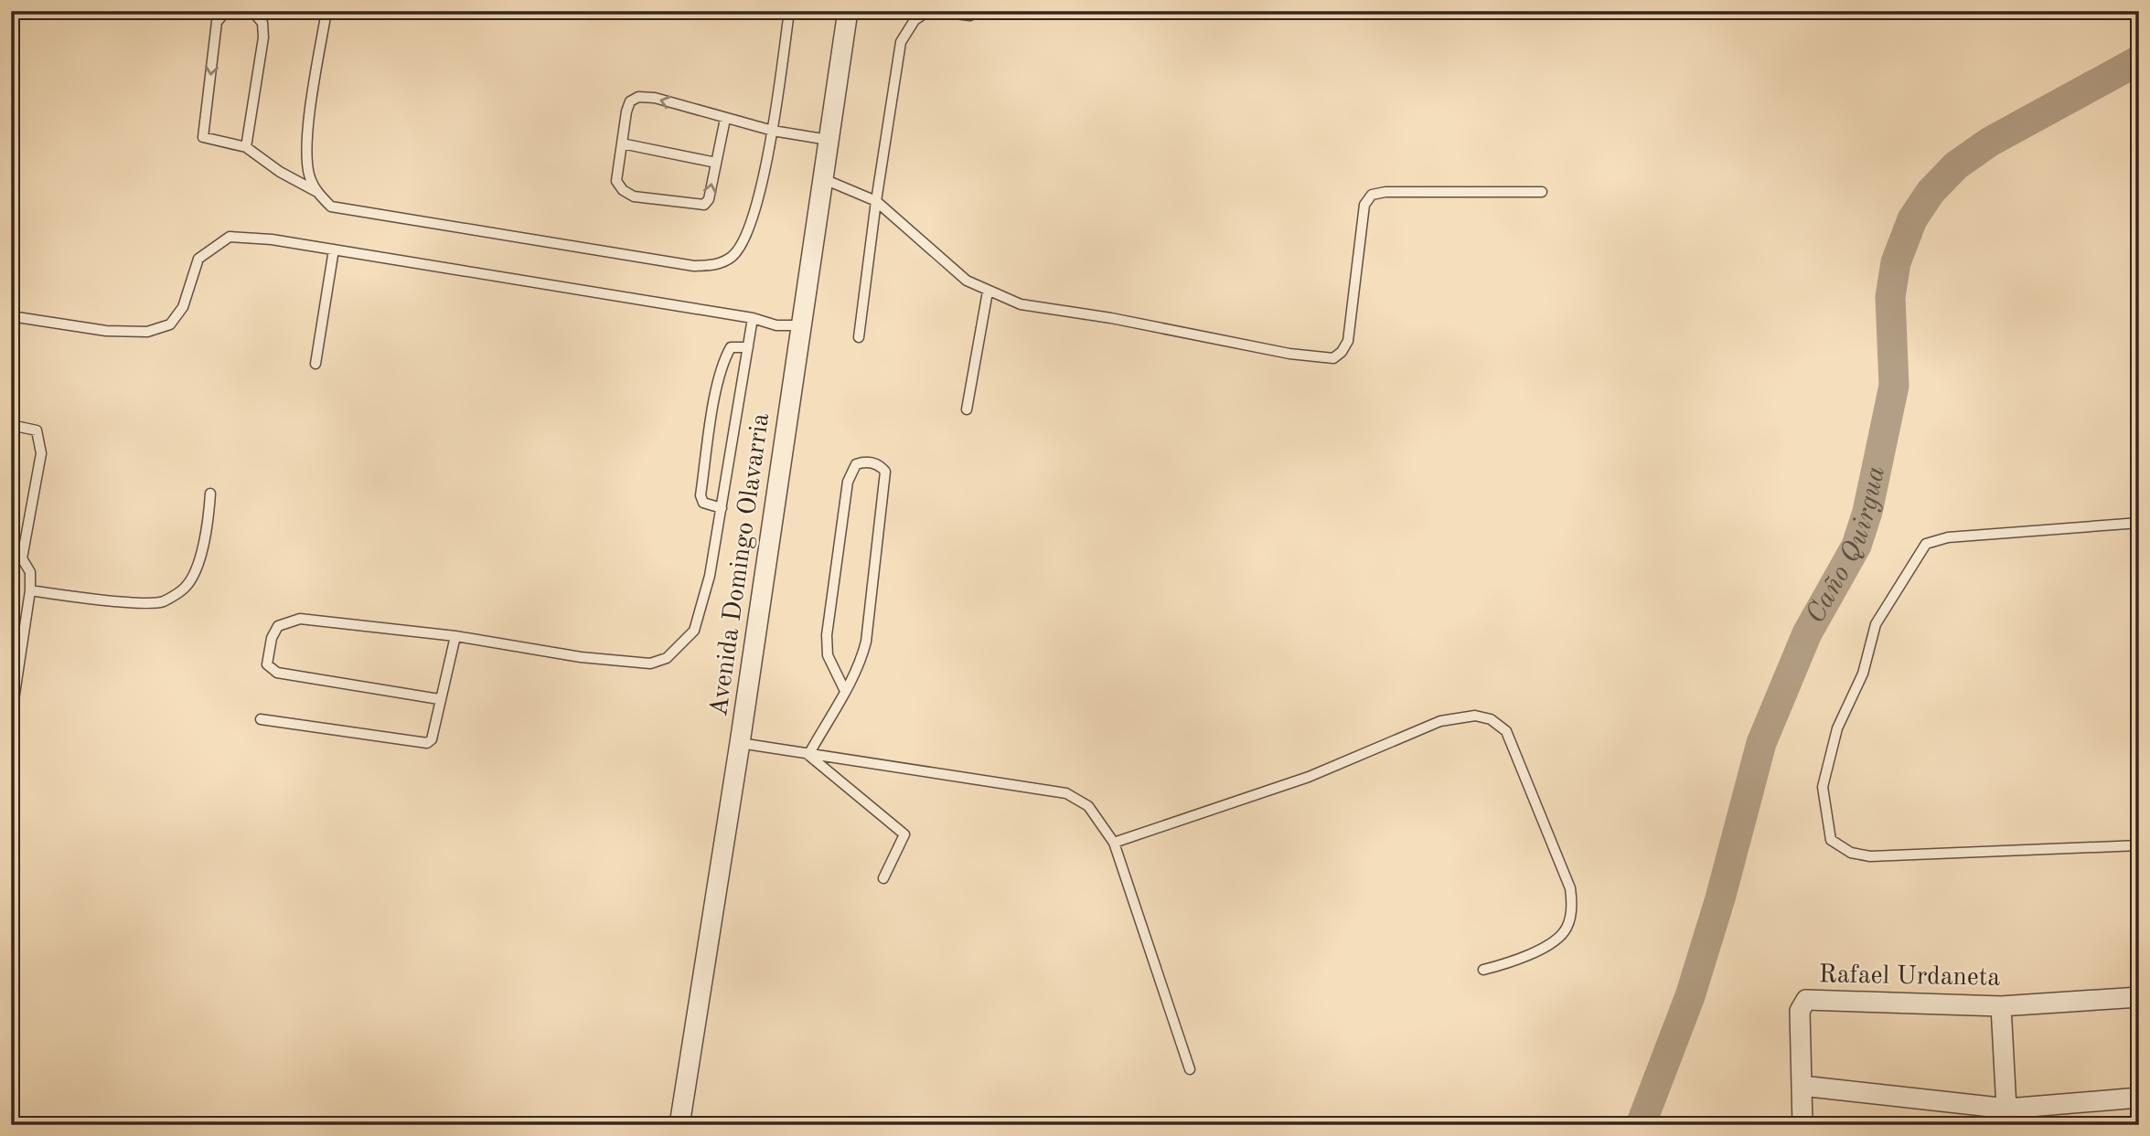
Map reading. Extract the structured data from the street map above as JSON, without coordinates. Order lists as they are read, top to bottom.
{
  "streets": {
    "street": ["Avenida Domingo Olavarria", "Rafael Urdaneta"]
  },
  "water": ["Caño Quirgua"]
}
